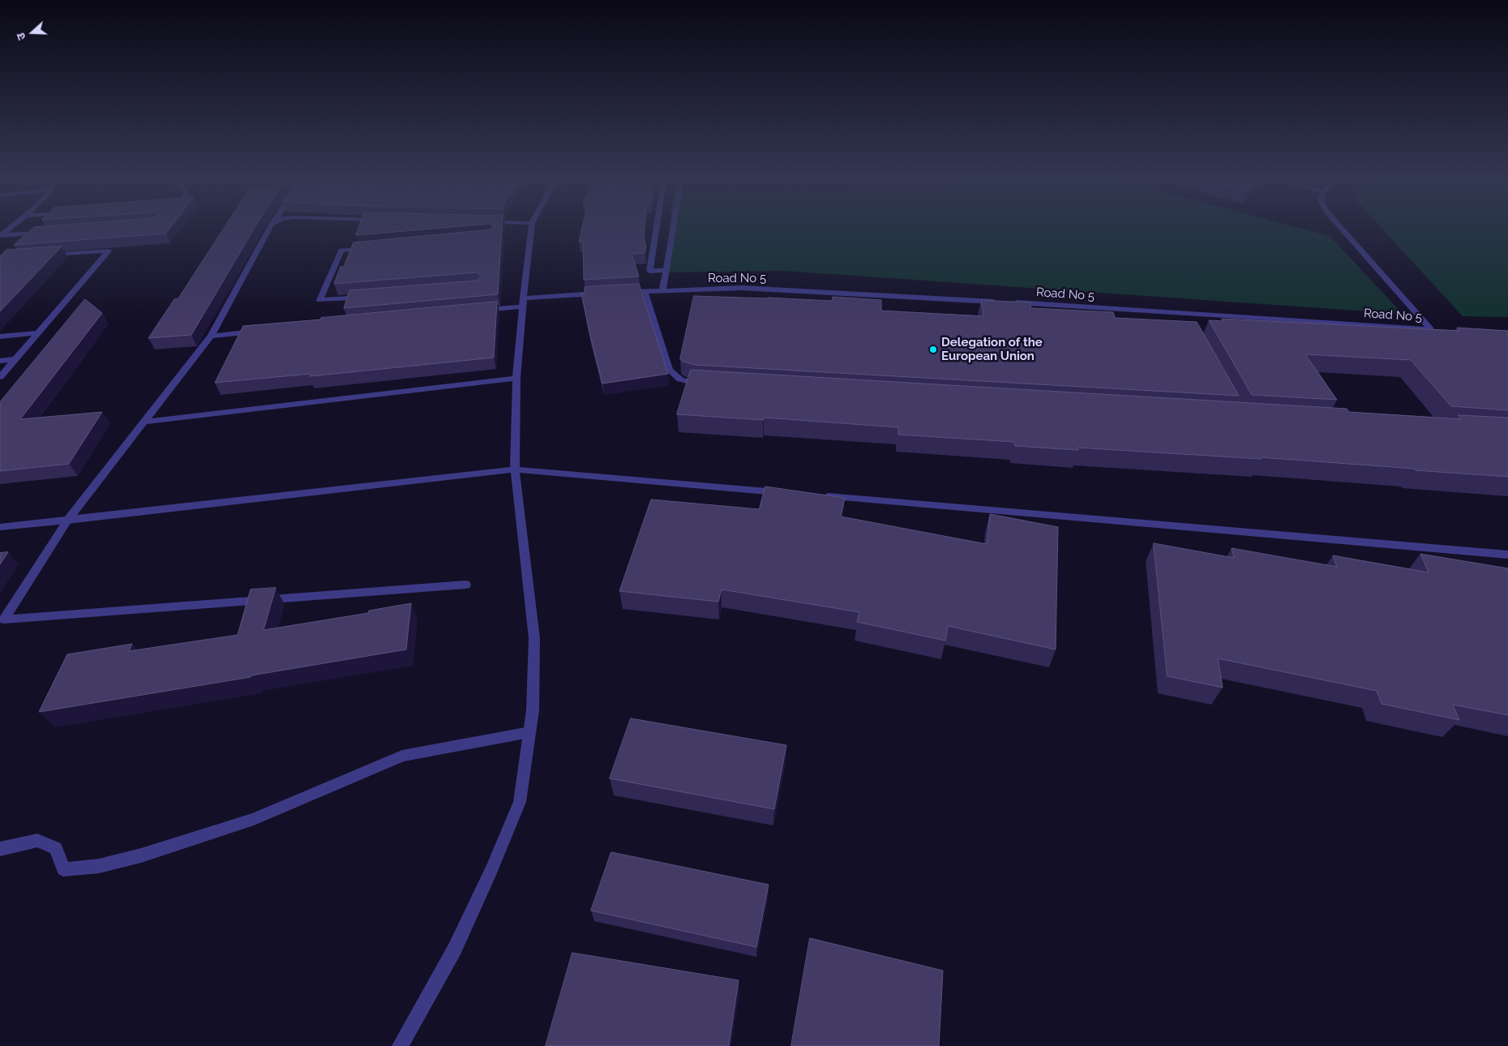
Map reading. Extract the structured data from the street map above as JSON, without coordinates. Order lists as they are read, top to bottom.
{
  "streets": {
    "street": ["Road No 5"]
  },
  "places": ["Delegation of the European Union"],
  "north": "left"
}
